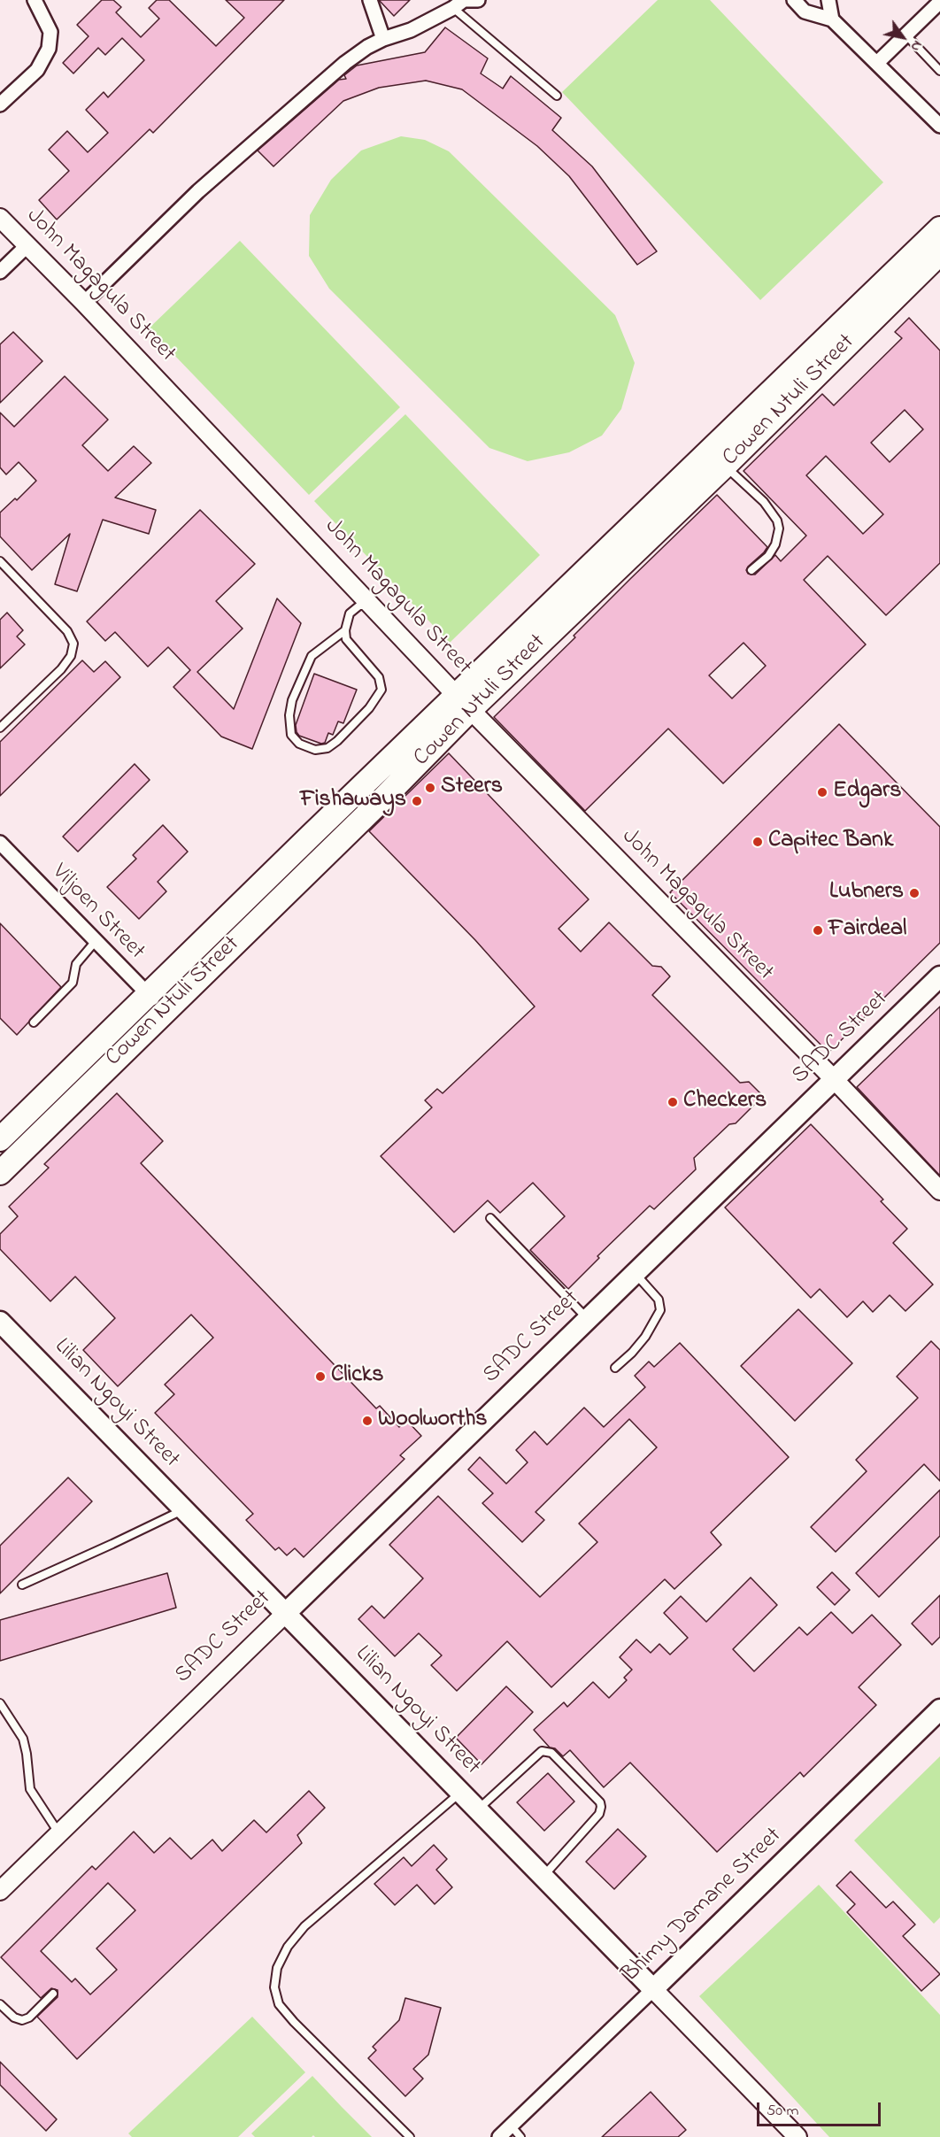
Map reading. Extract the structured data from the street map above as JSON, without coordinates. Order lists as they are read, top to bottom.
{
  "streets": {
    "highway": ["Cowen Ntuli Street"],
    "main road": ["SADC Street", "Lilian Ngoyi Street", "Bhimy Damane Street"],
    "street": ["John Magagula Street", "Viljoen Street"]
  },
  "crossings": [
    ["John Magagula Street", "Cowen Ntuli Street"],
    ["John Magagula Street", "SADC Street"],
    ["Cowen Ntuli Street", "Viljoen Street"],
    ["SADC Street", "Lilian Ngoyi Street"],
    ["Lilian Ngoyi Street", "Bhimy Damane Street"]
  ],
  "places": [
    "Steers",
    "Edgars",
    "Fishaways",
    "Capitec Bank",
    "Lubners",
    "Fairdeal",
    "Checkers",
    "Clicks",
    "Woolworths"
  ],
  "scale_bar": "50 m",
  "north": "bottom right"
}
